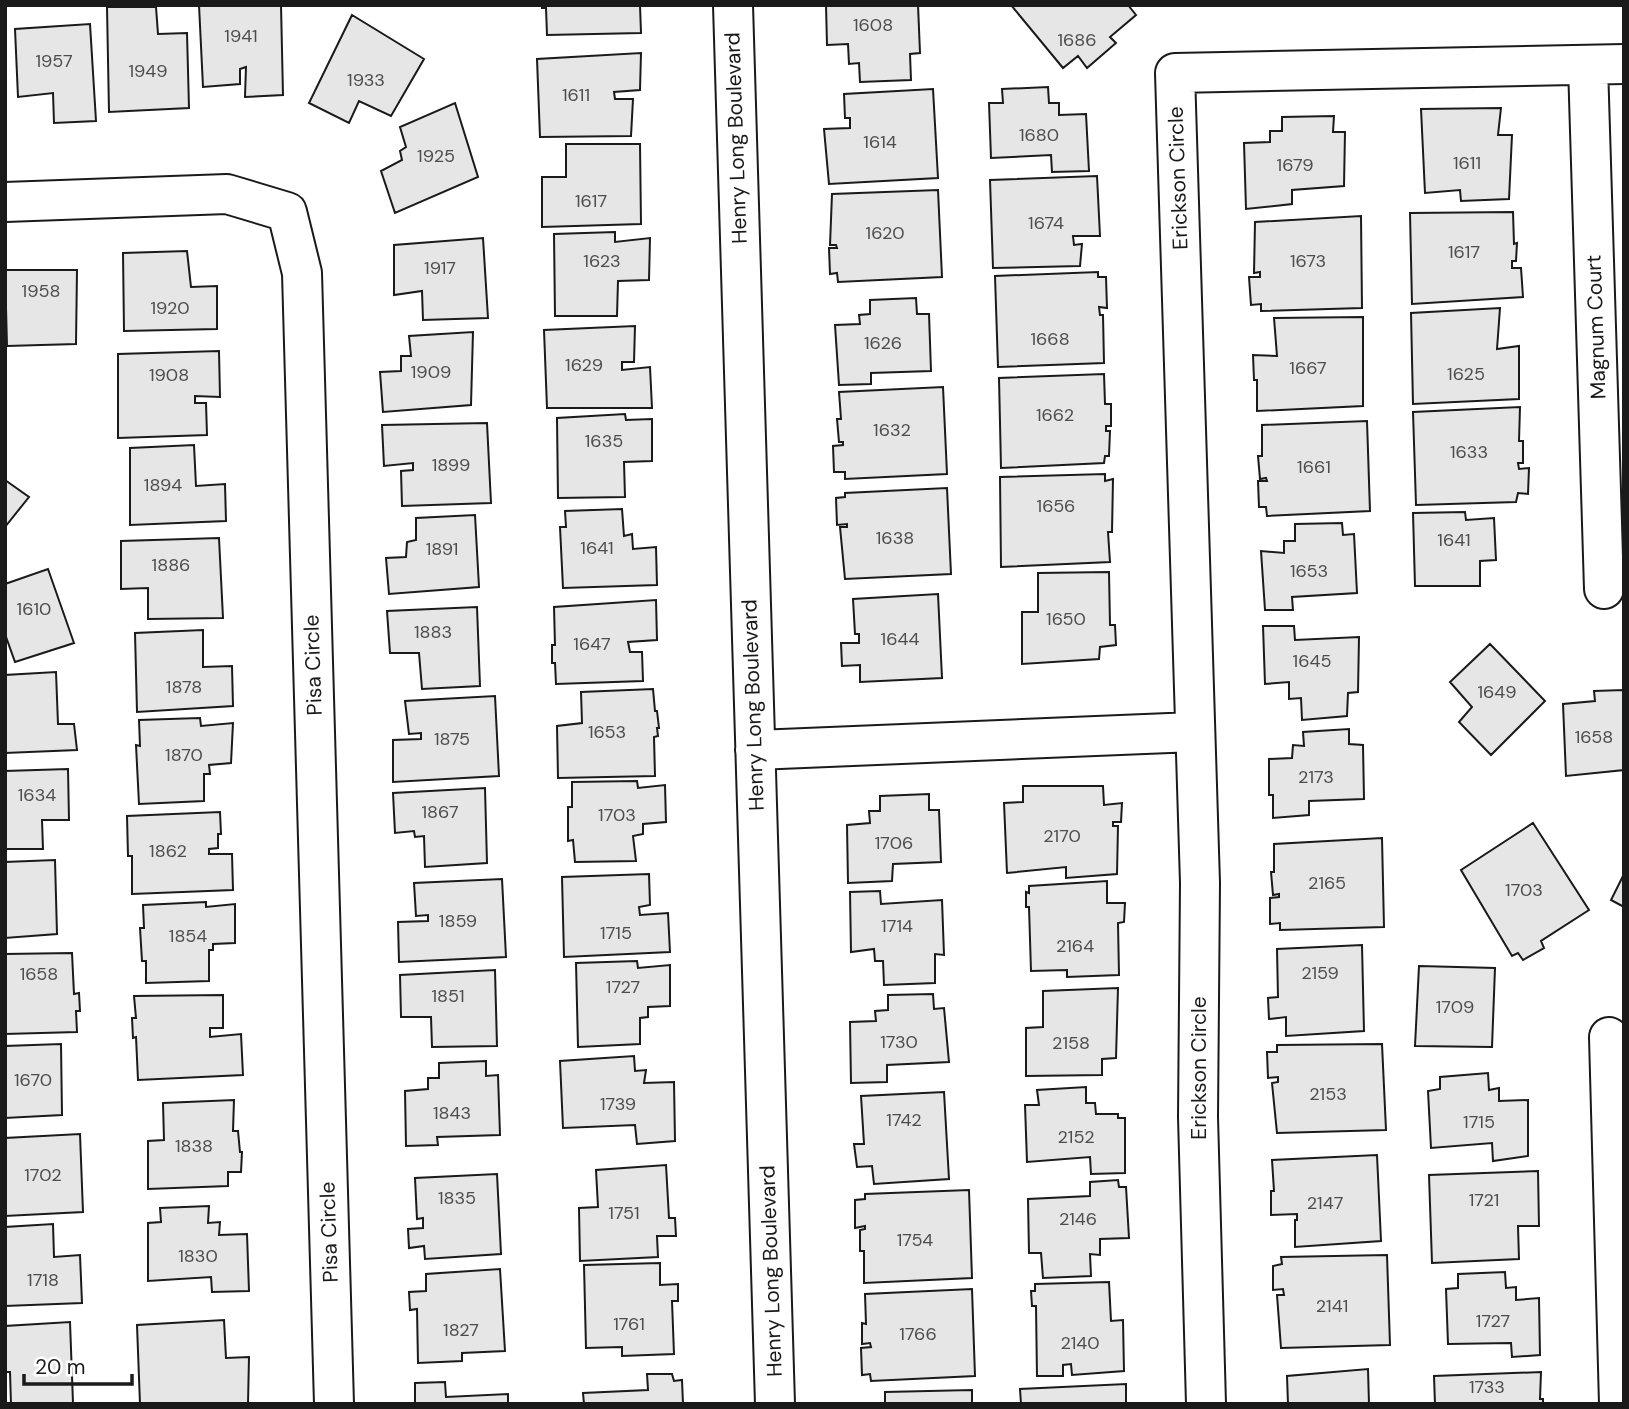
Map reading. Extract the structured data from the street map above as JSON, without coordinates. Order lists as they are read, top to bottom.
{
  "streets": {
    "street": [
      "Henry Long Boulevard",
      "Erickson Circle",
      "Magnum Court",
      "Pisa Circle"
    ]
  },
  "crossings": [
    ["Erickson Circle", "Magnum Court"]
  ],
  "house_numbers": [
    "1608",
    "1941",
    "1686",
    "1957",
    "1949",
    "1933",
    "1611",
    "1680",
    "1614",
    "1925",
    "1611",
    "1679",
    "1617",
    "1674",
    "1620",
    "1617",
    "1623",
    "1673",
    "1917",
    "1958",
    "1920",
    "1668",
    "1626",
    "1629",
    "1667",
    "1909",
    "1625",
    "1908",
    "1662",
    "1632",
    "1635",
    "1633",
    "1899",
    "1661",
    "1894",
    "1656",
    "1638",
    "1641",
    "1641",
    "1891",
    "1886",
    "1653",
    "1610",
    "1650",
    "1883",
    "1644",
    "1647",
    "1645",
    "1878",
    "1649",
    "1653",
    "1658",
    "1875",
    "1870",
    "2173",
    "1634",
    "1867",
    "1703",
    "2170",
    "1706",
    "1862",
    "2165",
    "1703",
    "1859",
    "1714",
    "1715",
    "1854",
    "2164",
    "2159",
    "1658",
    "1727",
    "1851",
    "1709",
    "1730",
    "2158",
    "1670",
    "2153",
    "1739",
    "1843",
    "1742",
    "1715",
    "2152",
    "1838",
    "1702",
    "1835",
    "1721",
    "2147",
    "1751",
    "2146",
    "1754",
    "1830",
    "1718",
    "2141",
    "1727",
    "1761",
    "1827",
    "1766",
    "2140",
    "1733"
  ],
  "scale_bar": "20 m"
}
